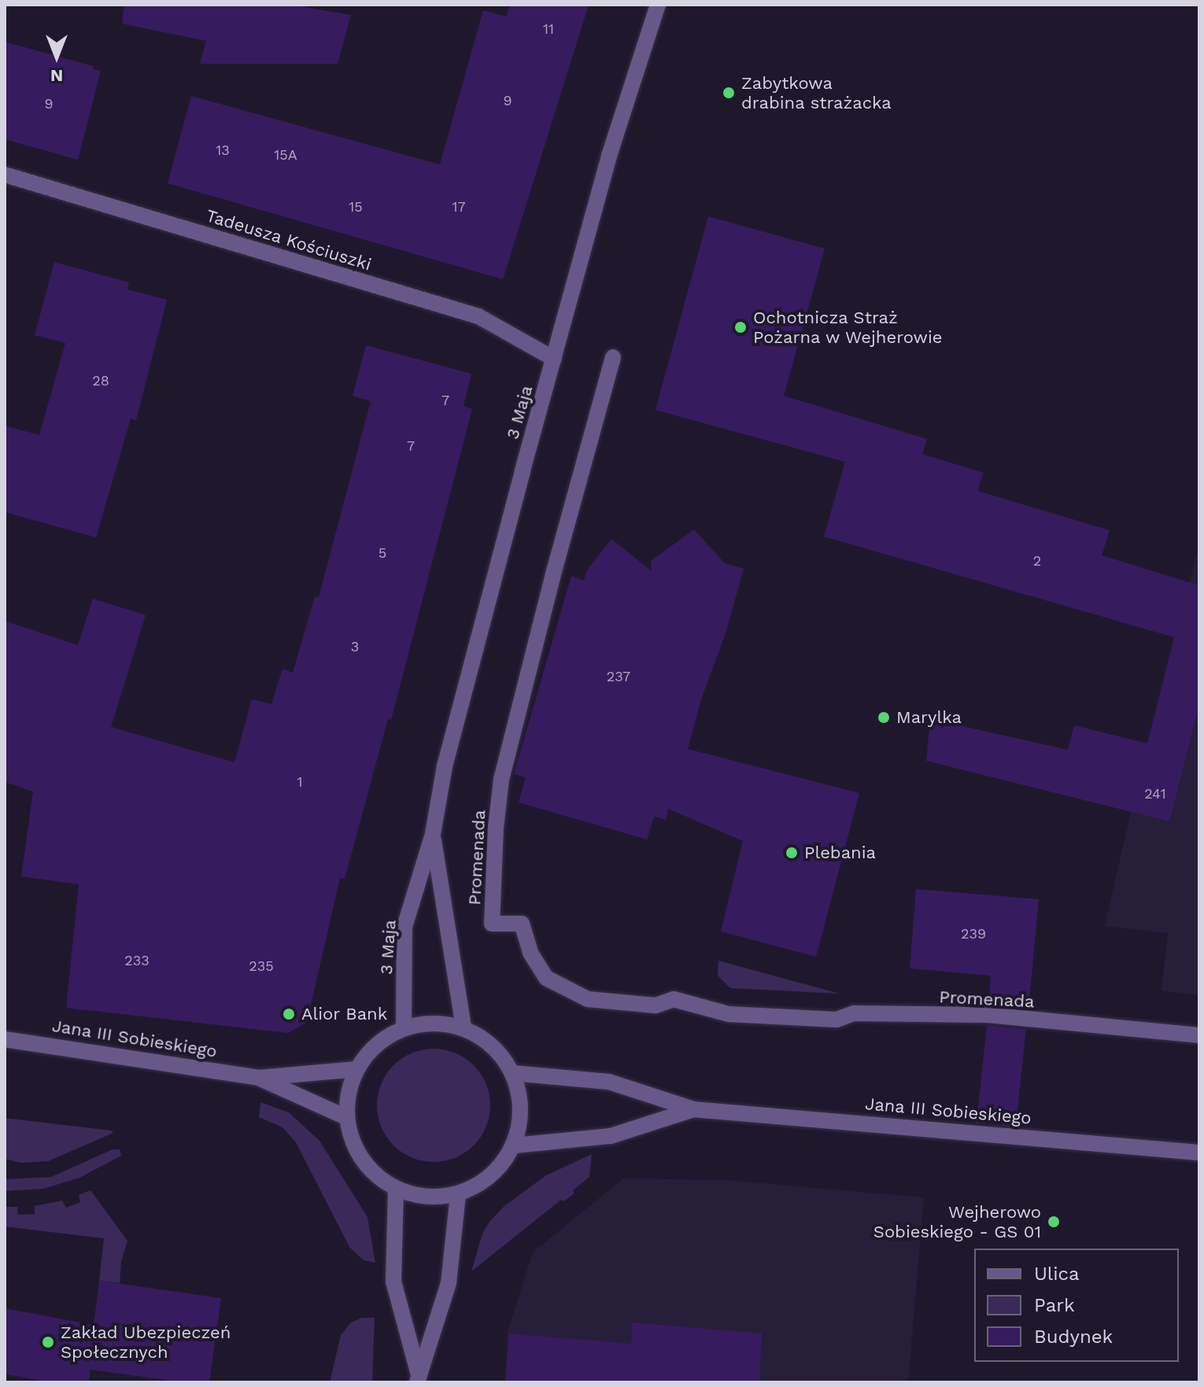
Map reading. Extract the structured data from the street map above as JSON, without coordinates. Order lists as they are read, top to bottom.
{
  "streets": {
    "street": [
      "Tadeusza Kościuszki",
      "3 Maja",
      "Promenada",
      "Jana III Sobieskiego"
    ]
  },
  "crossings": [
    ["Tadeusza Kościuszki", "3 Maja"],
    ["3 Maja", "Jana III Sobieskiego"]
  ],
  "places": [
    "Zabytkowa drabina strażacka",
    "Ochotnicza Straż Pożarna w Wejherowie",
    "Marylka",
    "Plebania",
    "Alior Bank",
    "Wejherowo Sobieskiego - GS 01",
    "Zakład Ubezpieczeń Społecznych"
  ],
  "house_numbers": [
    "11",
    "9",
    "9",
    "13",
    "15A",
    "15",
    "17",
    "28",
    "7",
    "7",
    "5",
    "2",
    "3",
    "237",
    "1",
    "241",
    "239",
    "233",
    "235"
  ],
  "legend": ["Ulica", "Park", "Budynek"],
  "north": "bottom"
}
